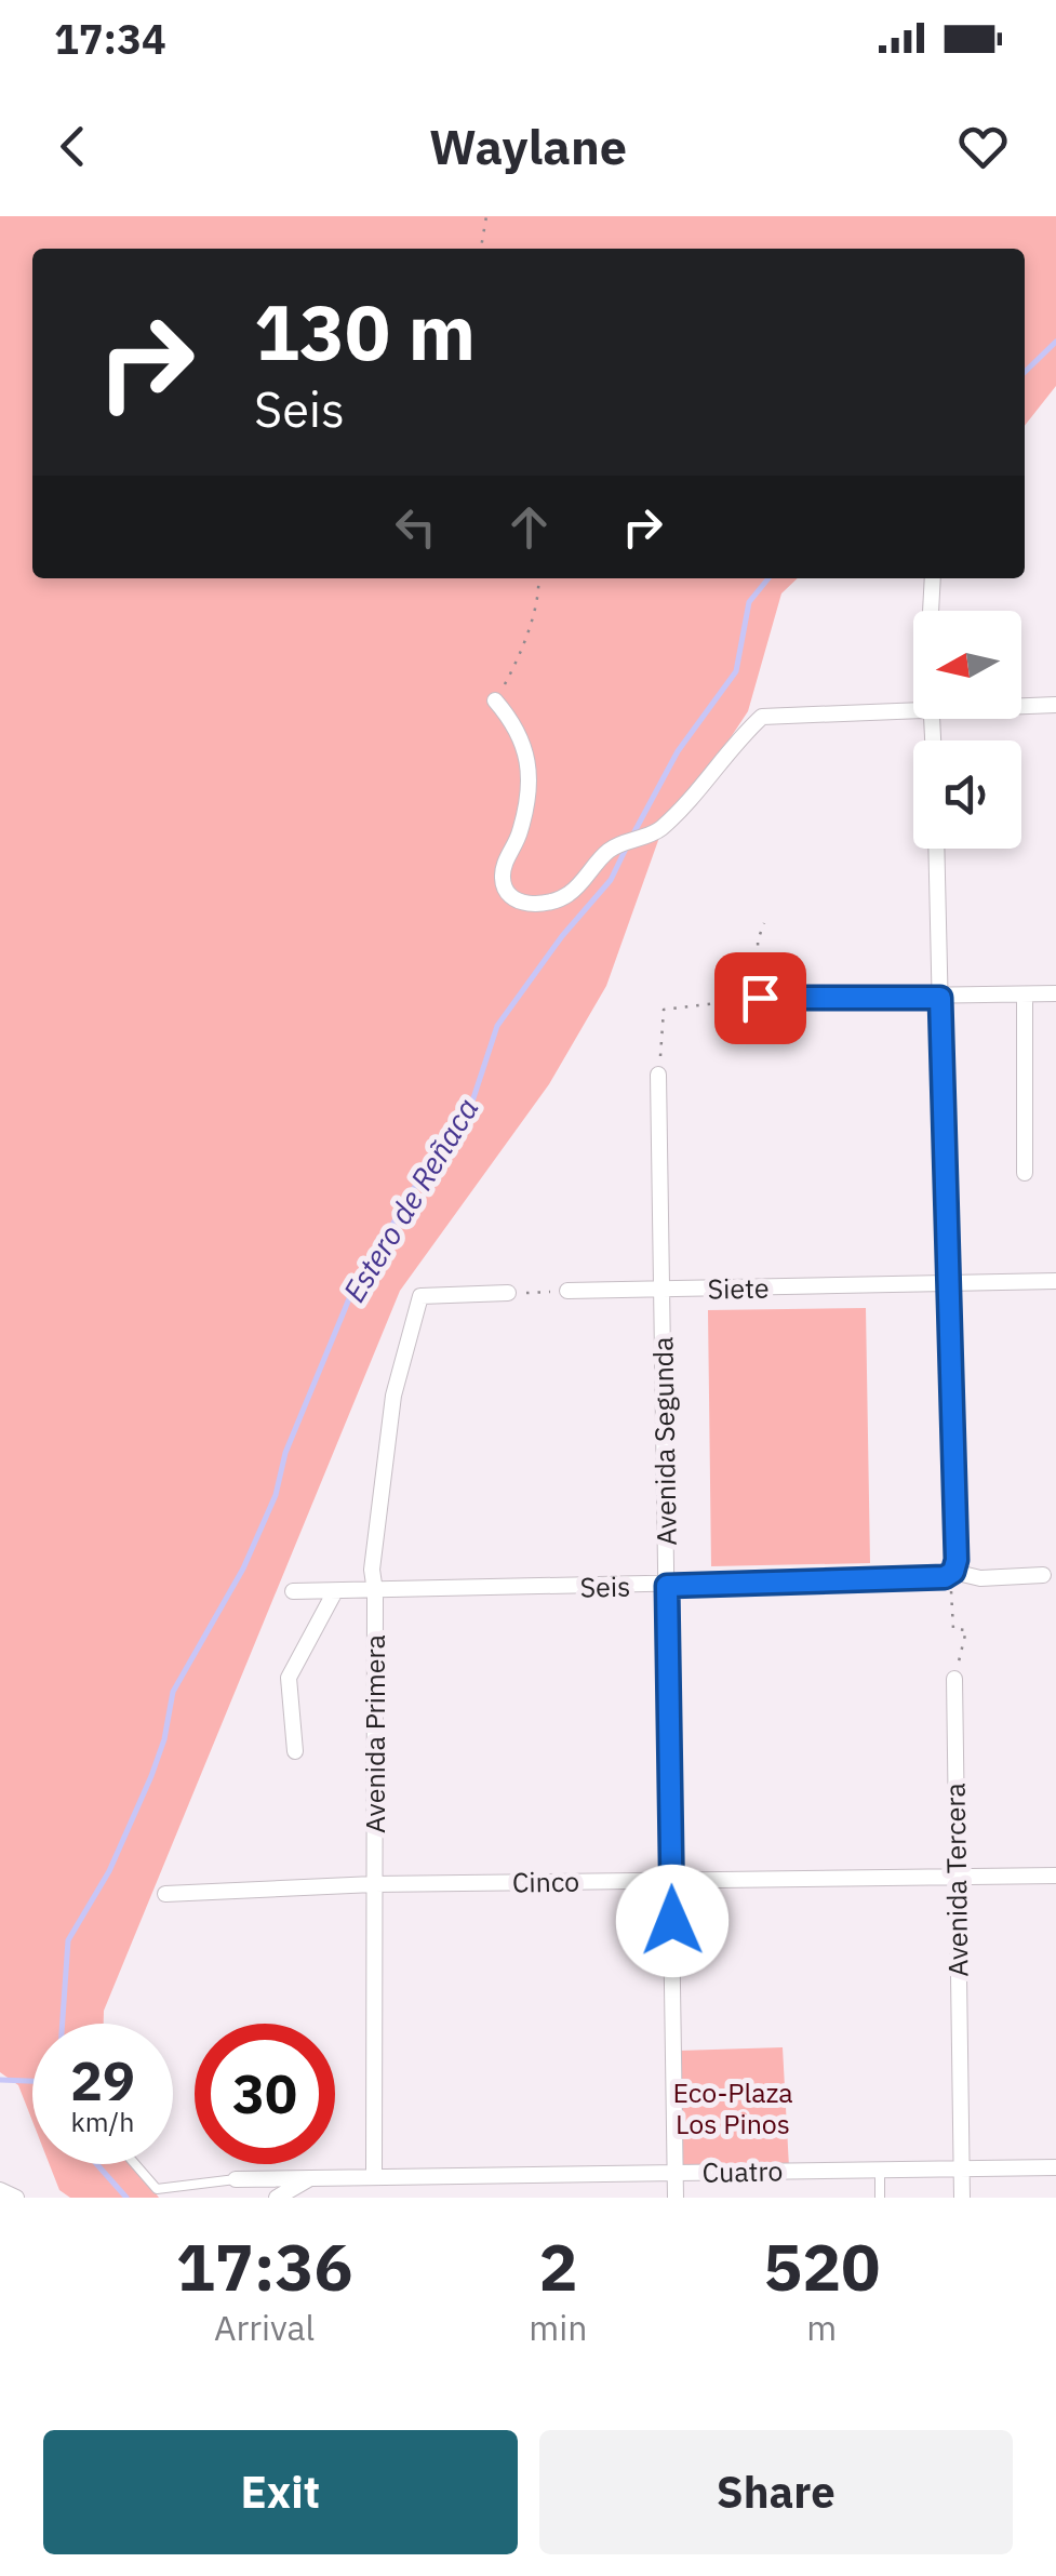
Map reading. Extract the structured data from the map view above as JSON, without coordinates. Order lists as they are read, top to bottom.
{
  "streets": {
    "street": [
      "Siete",
      "Avenida Segunda",
      "Seis",
      "Avenida Primera",
      "Avenida Tercera",
      "Cinco",
      "Cuatro"
    ]
  },
  "crossings": [
    ["Siete", "Avenida Segunda"],
    ["Avenida Segunda", "Seis"],
    ["Avenida Segunda", "Cinco"],
    ["Avenida Segunda", "Cuatro"],
    ["Seis", "Avenida Primera"],
    ["Avenida Primera", "Cinco"],
    ["Avenida Primera", "Cuatro"],
    ["Avenida Tercera", "Cinco"],
    ["Avenida Tercera", "Cuatro"]
  ],
  "water": ["Estero de Reñaca"],
  "parks": ["Eco-Plaza Los Pinos"],
  "north": "left",
  "page": {
    "status": "17:34",
    "header": "Waylane",
    "turn": ["130 m", "Seis"],
    "speed": "29 km/h",
    "limit": "30",
    "eta": [
      "17:36",
      "Arrival",
      "2",
      "min",
      "520",
      "m"
    ],
    "buttons": ["Exit", "Share"]
  }
}
